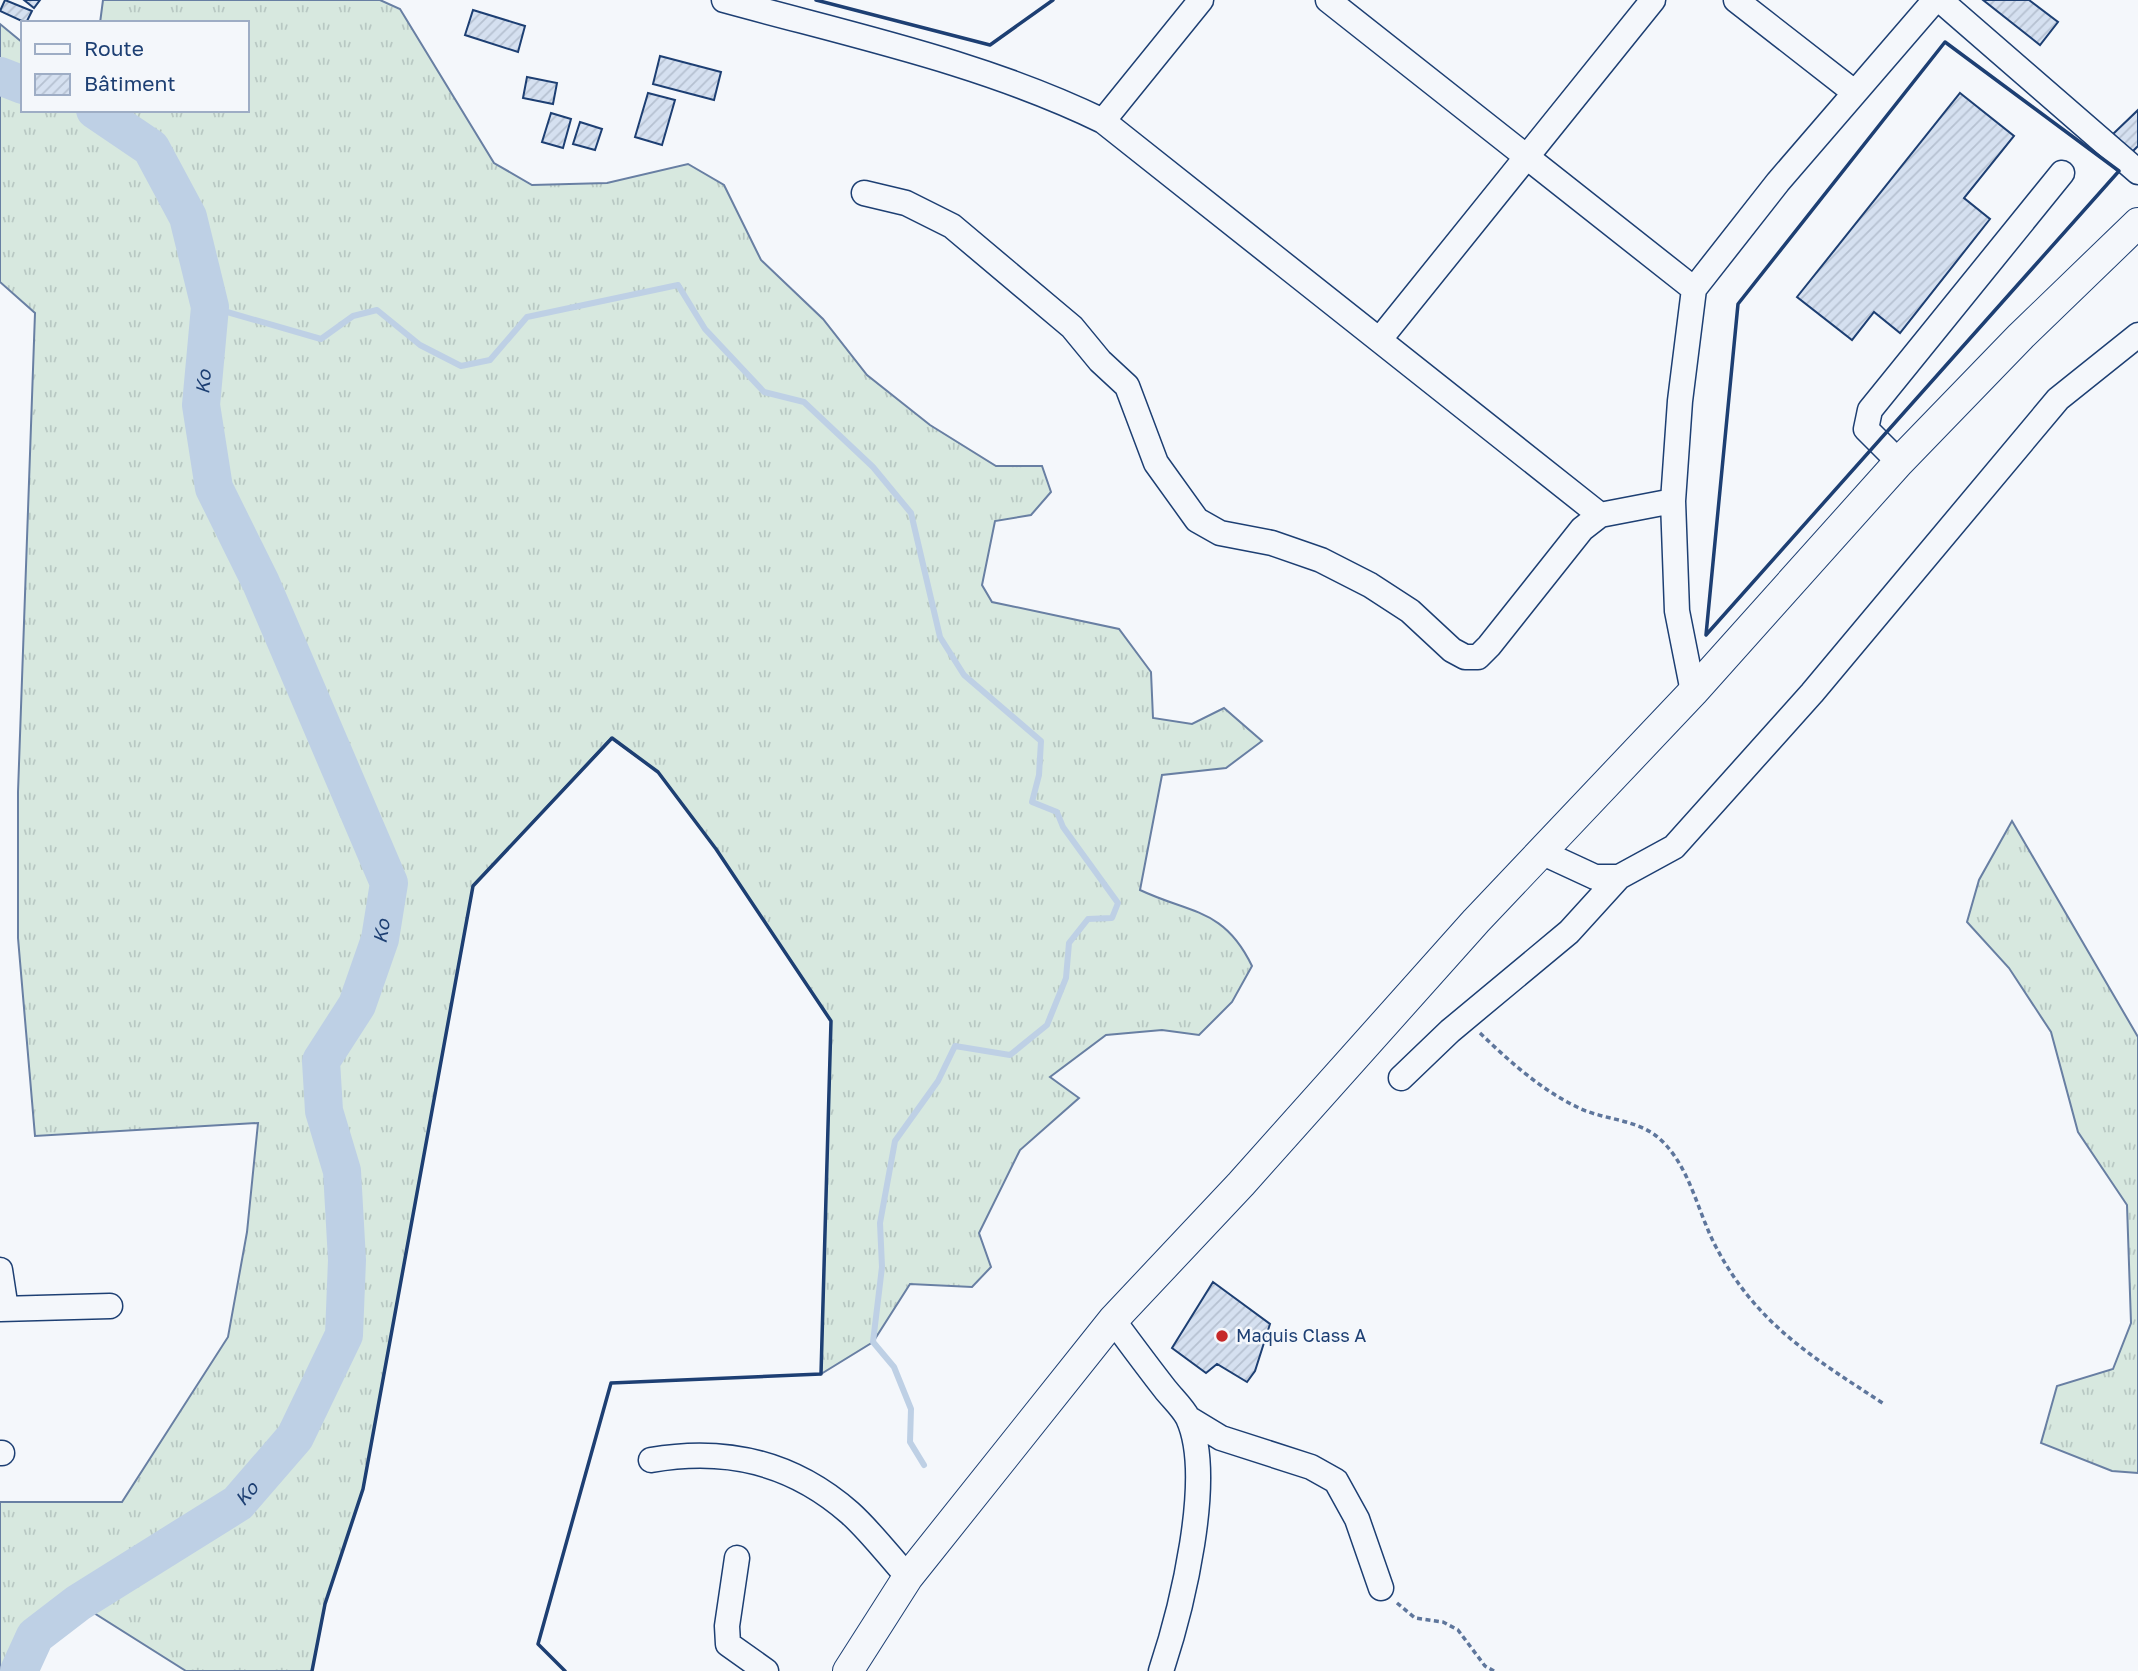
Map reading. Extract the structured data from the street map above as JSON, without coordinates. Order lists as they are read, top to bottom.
{
  "water": ["Ko"],
  "places": ["Maquis Class A"],
  "legend": ["Route", "Bâtiment"]
}
